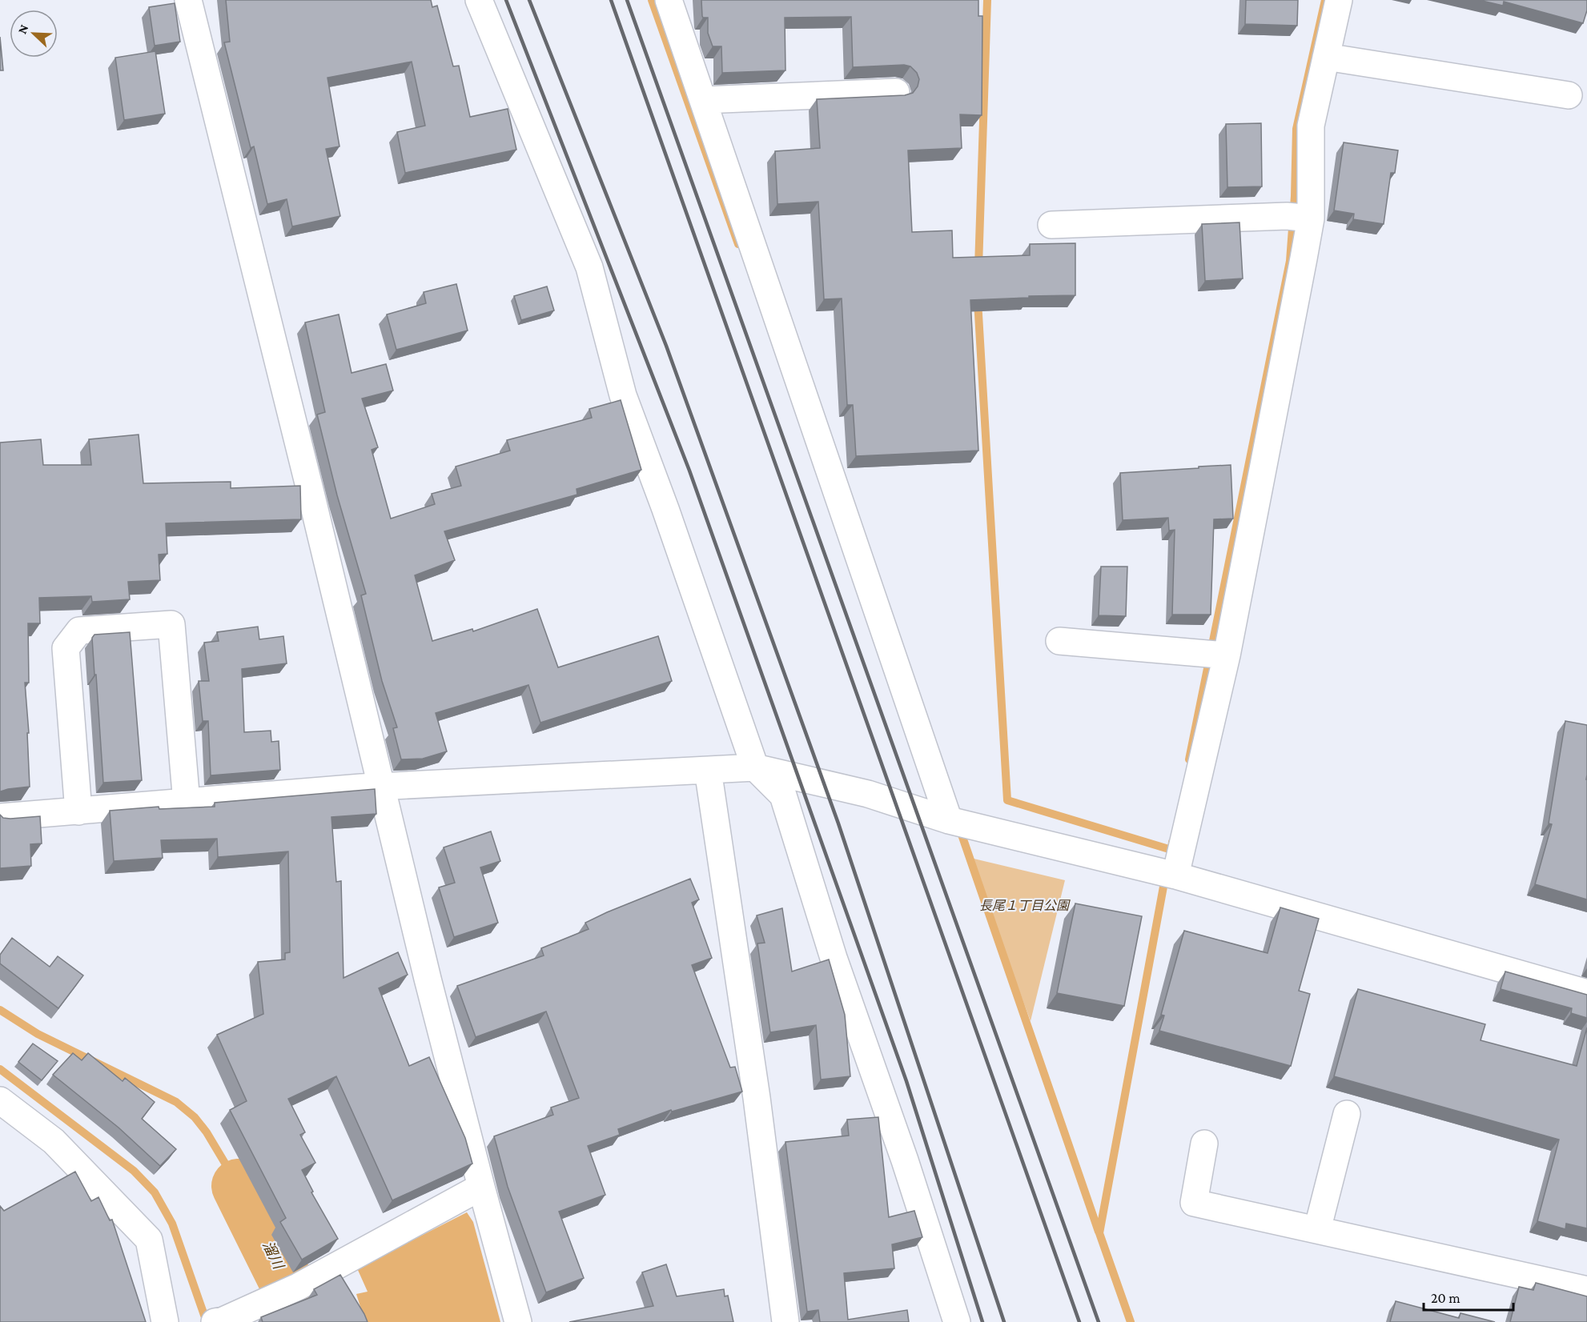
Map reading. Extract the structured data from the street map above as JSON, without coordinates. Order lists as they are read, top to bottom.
{
  "water": ["溜川"],
  "parks": ["長尾１丁目公園"],
  "scale_bar": "20 m",
  "north": "top left"
}
